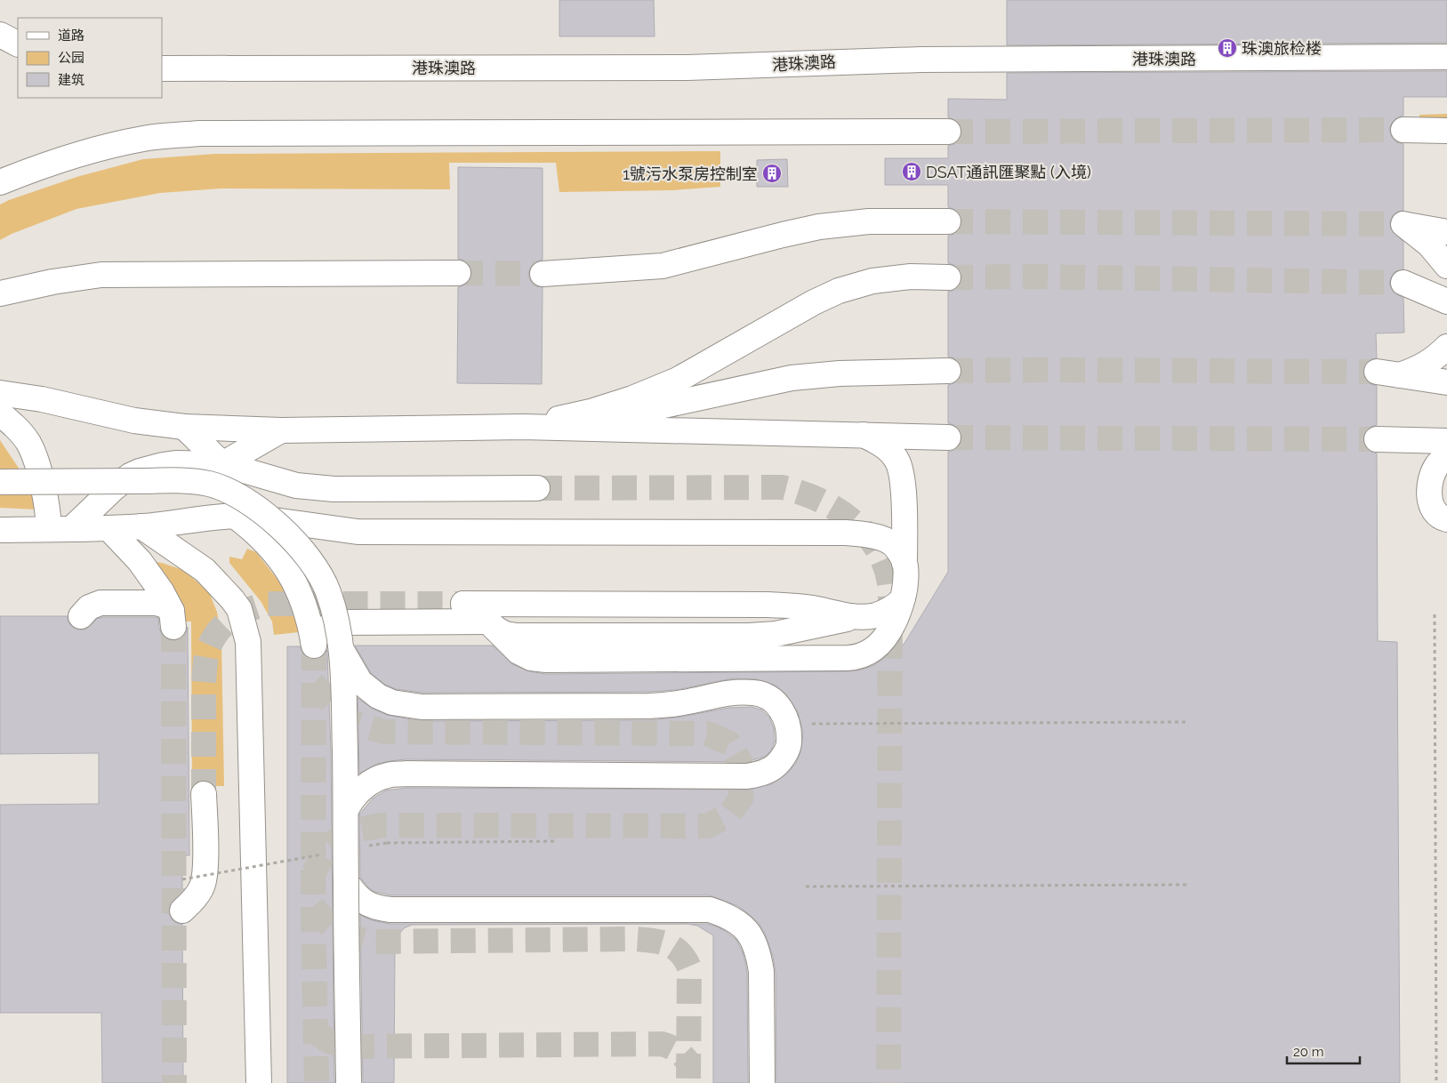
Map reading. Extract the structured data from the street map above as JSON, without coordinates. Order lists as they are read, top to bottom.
{
  "streets": {
    "street": ["港珠澳路"]
  },
  "places": {
    "building": ["珠澳旅检楼", "DSAT通訊匯聚點 (入境)", "1號污水泵房控制室"]
  },
  "legend": ["道路", "公园", "建筑"],
  "scale_bar": "20 m"
}
